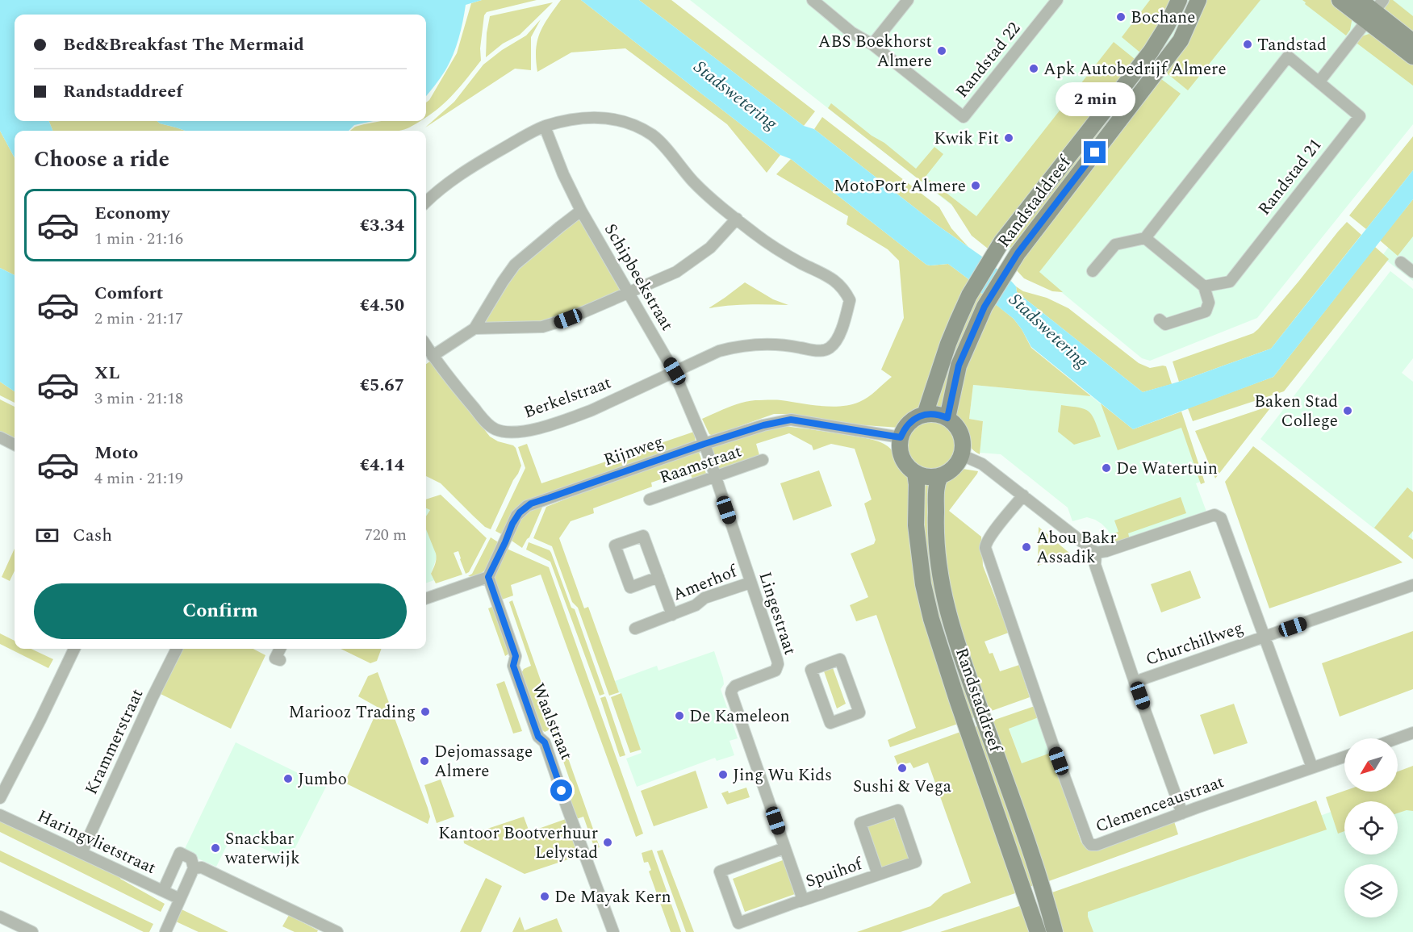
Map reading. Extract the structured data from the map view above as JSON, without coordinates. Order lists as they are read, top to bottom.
{
  "streets": {
    "main road": ["Randstaddreef"],
    "street": [
      "Randstad 22",
      "Randstad 21",
      "Schipbeekstraat",
      "Berkelstraat",
      "Rijnweg",
      "Raamstraat",
      "Amerhof",
      "Lingestraat",
      "Churchillweg",
      "Waalstraat",
      "Krammerstraat",
      "Clemenceaustraat",
      "Haringvlietstraat",
      "Spuihof"
    ]
  },
  "crossings": [
    ["Randstaddreef", "Rijnweg"],
    ["Schipbeekstraat", "Berkelstraat"],
    ["Schipbeekstraat", "Rijnweg"],
    ["Schipbeekstraat", "Lingestraat"],
    ["Rijnweg", "Lingestraat"],
    ["Rijnweg", "Waalstraat"],
    ["Raamstraat", "Lingestraat"],
    ["Amerhof", "Lingestraat"],
    ["Lingestraat", "Spuihof"],
    ["Krammerstraat", "Haringvlietstraat"]
  ],
  "water": ["Stadswetering"],
  "places": [
    "Bochane",
    "Tandstad",
    "ABS Boekhorst Almere",
    "Apk Autobedrijf Almere",
    "Kwik Fit",
    "MotoPort Almere",
    "Baken Stad College",
    "De Watertuin",
    "Abou Bakr Assadik",
    "Mariooz Trading",
    "De Kameleon",
    "Dejomassage Almere",
    "Sushi & Vega",
    "Jing Wu Kids",
    "Jumbo",
    "Kantoor Bootverhuur Lelystad",
    "Snackbar waterwijk",
    "De Mayak Kern"
  ],
  "north": "bottom left",
  "page": {
    "banner": ["Bed&Breakfast The Mermaid", "Randstaddreef"],
    "bubble": "2 min",
    "heading": "Choose a ride",
    "list": [
      {
        "name": "Economy",
        "note": "1 min · 21:16",
        "value": "€3.34"
      },
      {
        "name": "Comfort",
        "note": "2 min · 21:17",
        "value": "€4.50"
      },
      {
        "name": "XL",
        "note": "3 min · 21:18",
        "value": "€5.67"
      },
      {
        "name": "Moto",
        "note": "4 min · 21:19",
        "value": "€4.14"
      }
    ],
    "pay": ["Cash", "720 m"],
    "buttons": "Confirm"
  }
}
